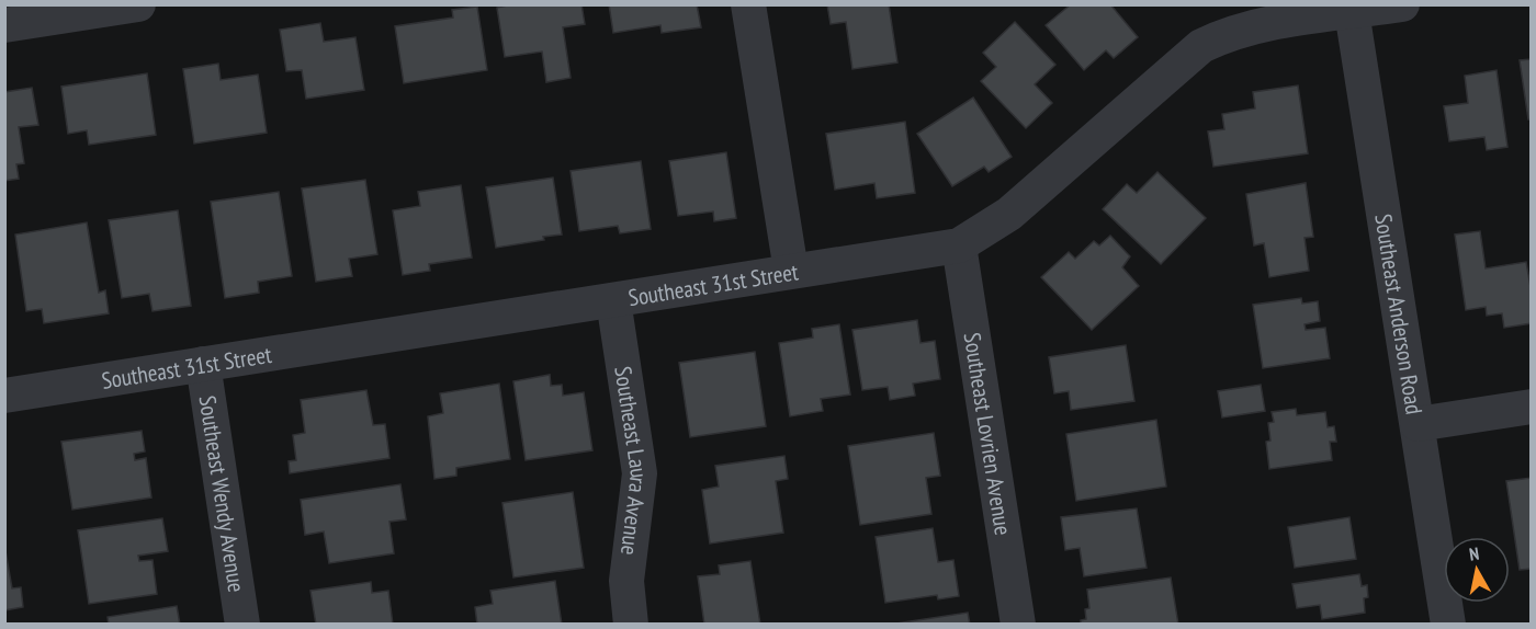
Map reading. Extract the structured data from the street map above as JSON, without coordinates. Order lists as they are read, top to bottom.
{
  "streets": {
    "street": [
      "Southeast 31st Street",
      "Southeast Anderson Road",
      "Southeast Lovrien Avenue",
      "Southeast Laura Avenue",
      "Southeast Wendy Avenue"
    ]
  },
  "crossings": [
    ["Southeast 31st Street", "Southeast Anderson Road"],
    ["Southeast 31st Street", "Southeast Lovrien Avenue"],
    ["Southeast 31st Street", "Southeast Laura Avenue"],
    ["Southeast 31st Street", "Southeast Wendy Avenue"]
  ],
  "north": "top"
}
